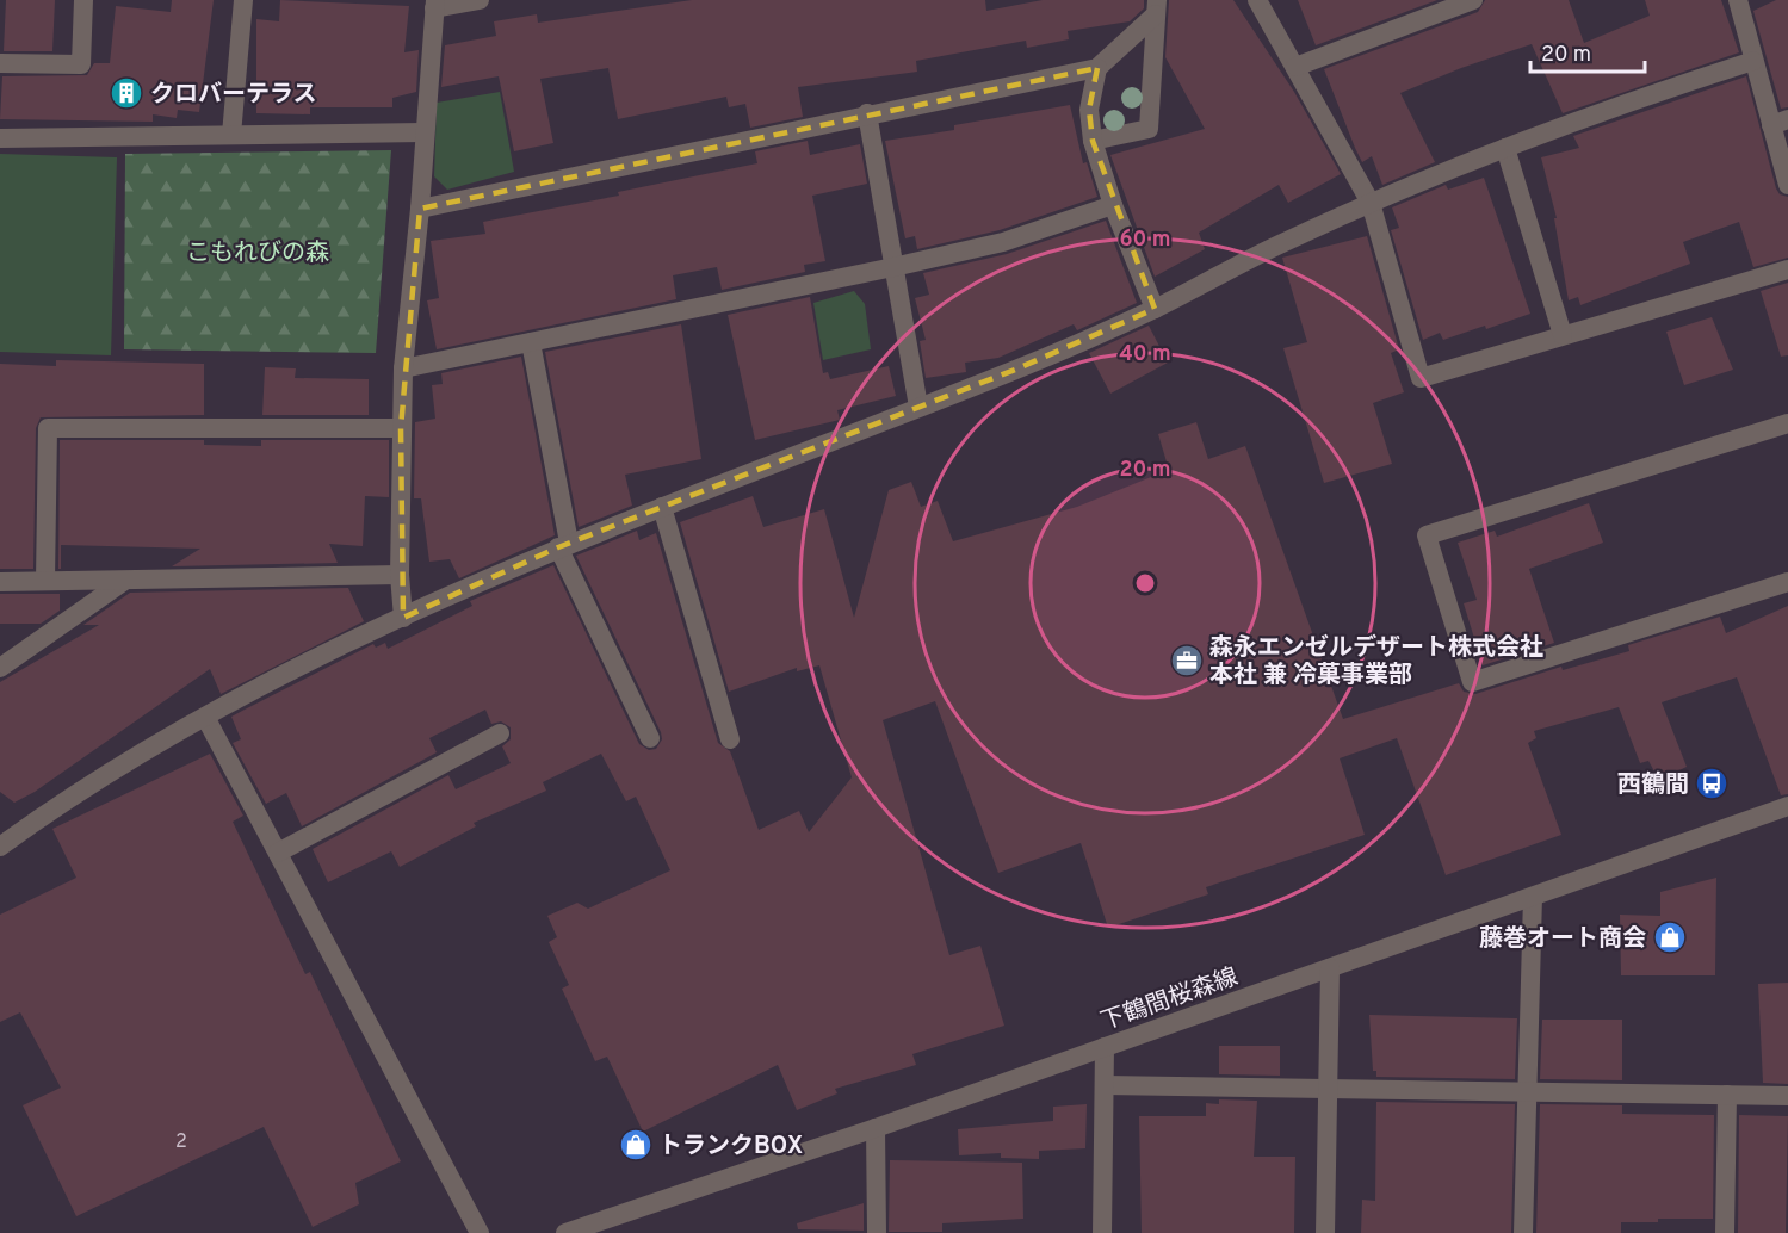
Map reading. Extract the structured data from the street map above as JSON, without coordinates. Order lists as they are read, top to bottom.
{
  "streets": {
    "street": ["下鶴間桜森線"]
  },
  "parks": ["こもれびの森"],
  "places": {
    "building": ["クロバーテラス"],
    "office": ["森永エンゼルデザート株式会社 本社 兼 冷菓事業部"],
    "bus stop": ["西鶴間"],
    "shop": ["藤巻オート商会", "トランクBOX"]
  },
  "house_numbers": ["2"],
  "scale_bar": "20 m",
  "rings": ["60 m", "40 m", "20 m"]
}
